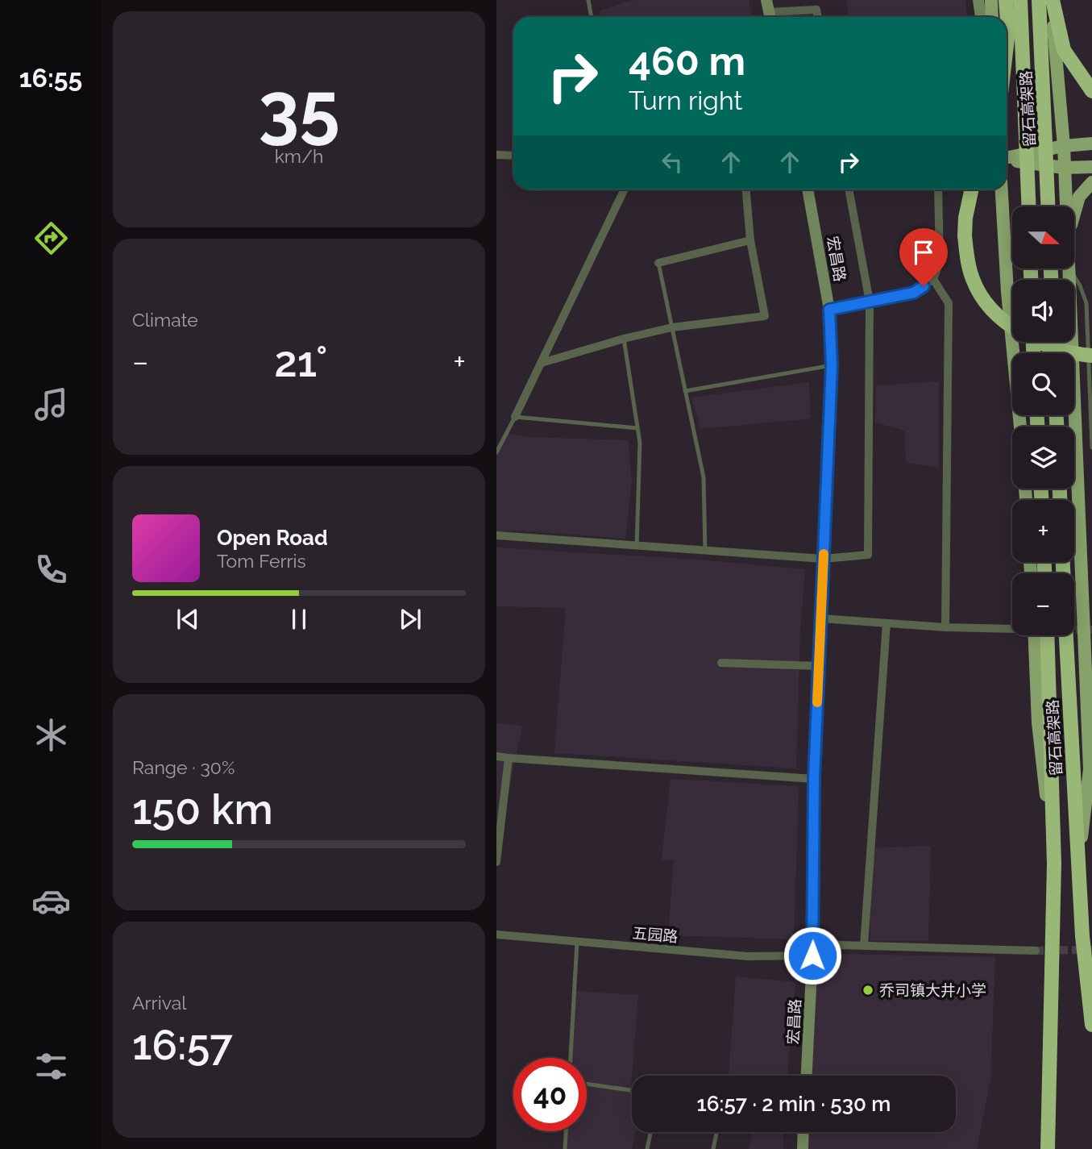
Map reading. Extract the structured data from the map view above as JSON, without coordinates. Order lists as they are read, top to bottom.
{
  "streets": {
    "highway": ["留石高架路"],
    "street": ["宏昌路", "五园路"]
  },
  "crossings": [
    ["宏昌路", "五园路"]
  ],
  "places": ["乔司镇大井小学"],
  "north": "right",
  "page": {
    "tabs": "16:55",
    "tile": [
      ["35", "km/h"],
      "Climate",
      ["Range · 30%", "150 km"],
      ["Arrival", "16:57"]
    ],
    "turn": ["460 m", "Turn right"],
    "map_buttons": ["+", "−"],
    "heat": ["−", "21°", "+"],
    "song": ["Open Road", "Tom Ferris"],
    "limit": "40",
    "trip": "16:57 · 2 min · 530 m"
  }
}
